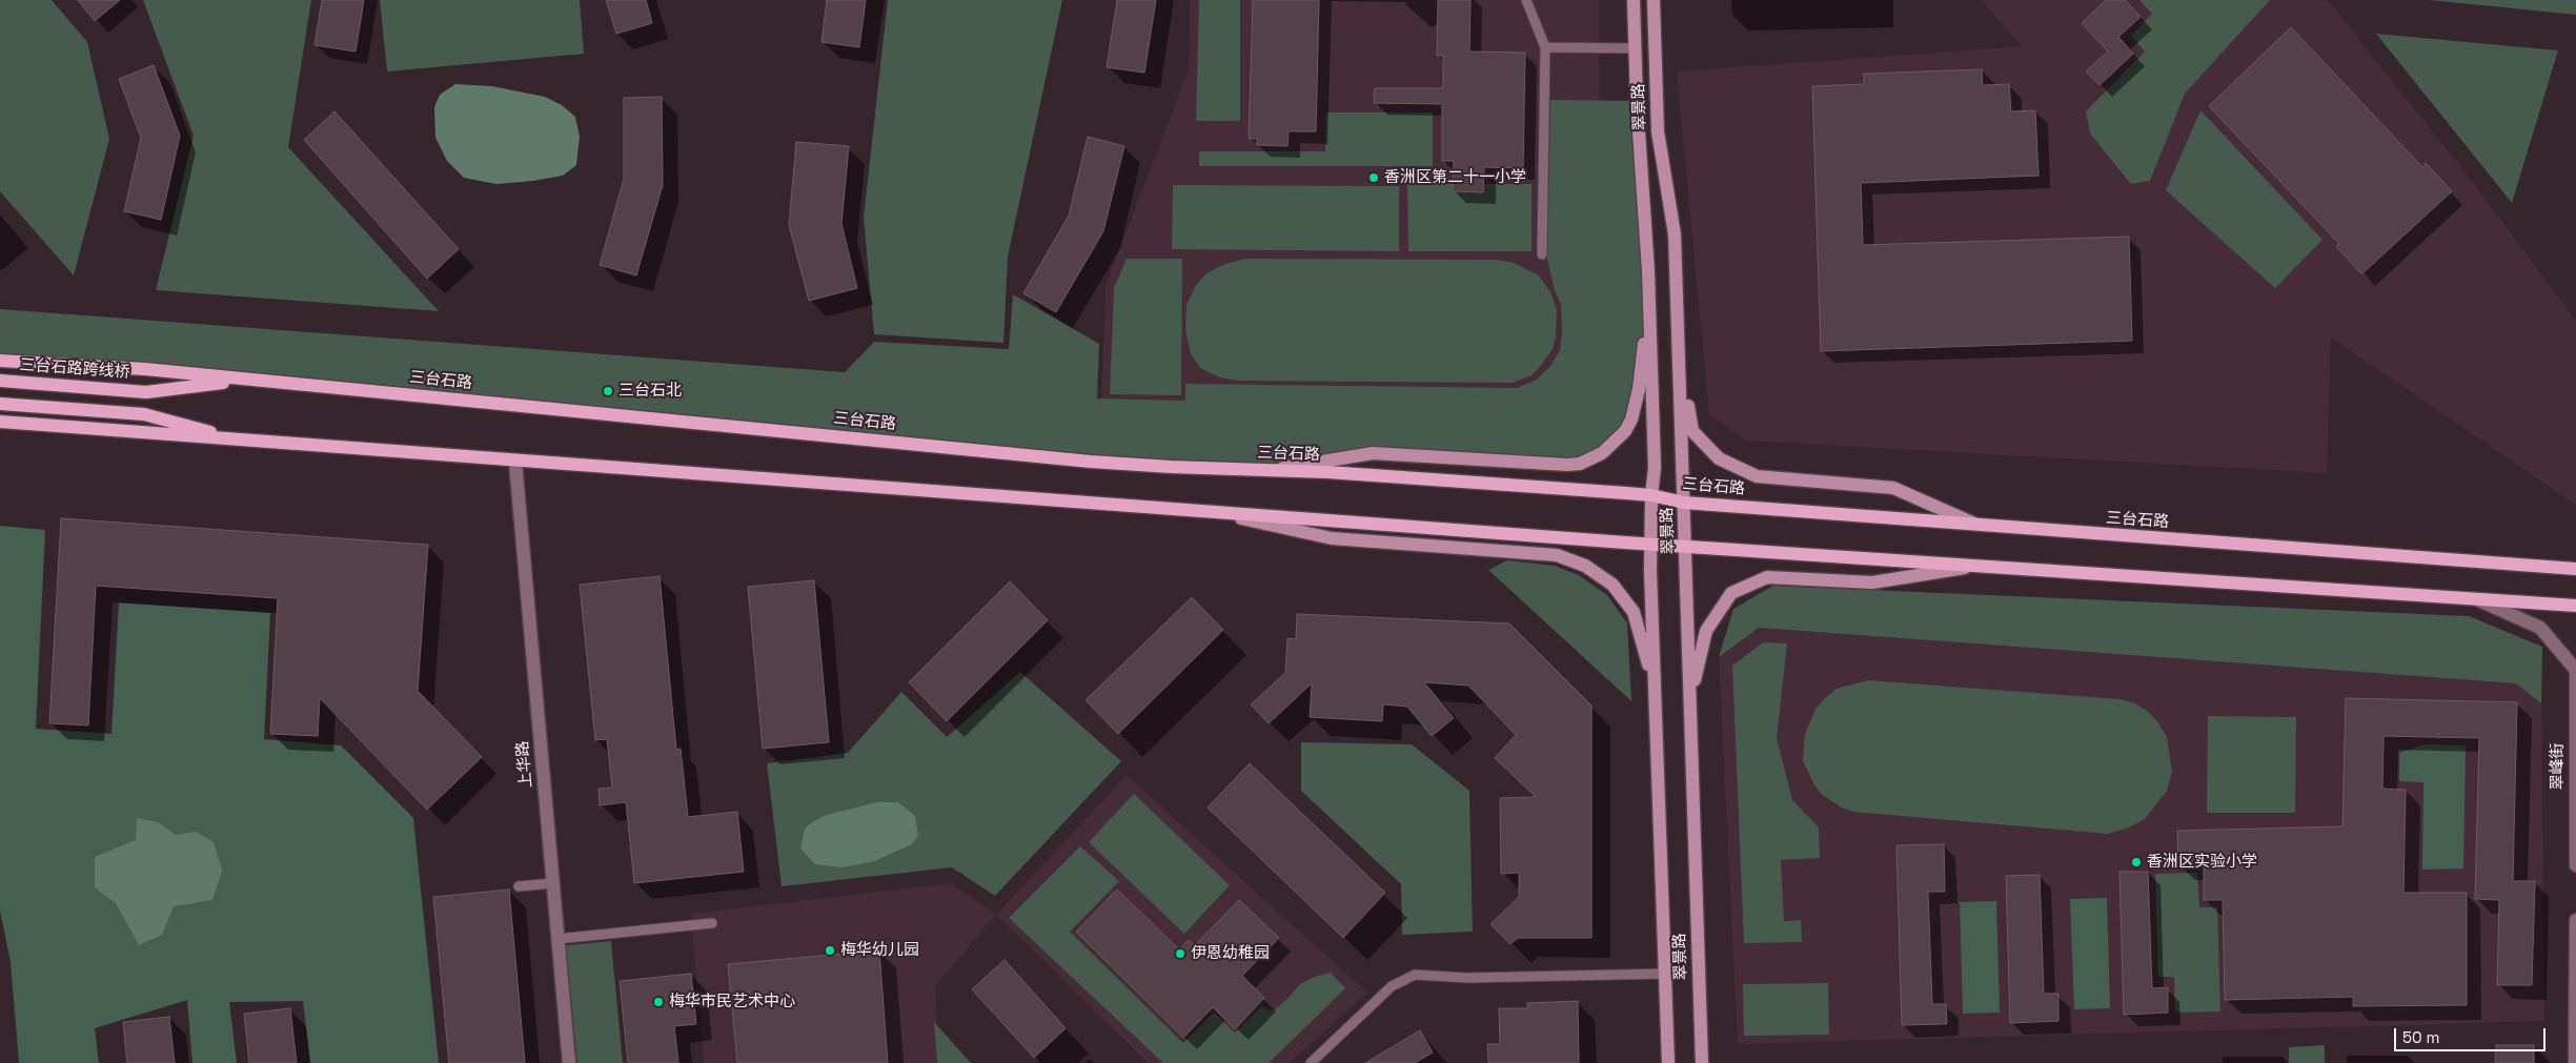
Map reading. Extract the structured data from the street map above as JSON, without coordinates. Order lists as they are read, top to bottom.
{
  "streets": {
    "main road": ["翠景路", "三台石路跨线桥", "三台石路"],
    "street": ["上华路", "翠峰街"]
  },
  "crossings": [
    ["翠景路", "三台石路"],
    ["三台石路跨线桥", "三台石路"]
  ],
  "places": [
    "香洲区第二十一小学",
    "三台石北",
    "香洲区实验小学",
    "梅华幼儿园",
    "伊恩幼稚园",
    "梅华市民艺术中心"
  ],
  "scale_bar": "50 m"
}
